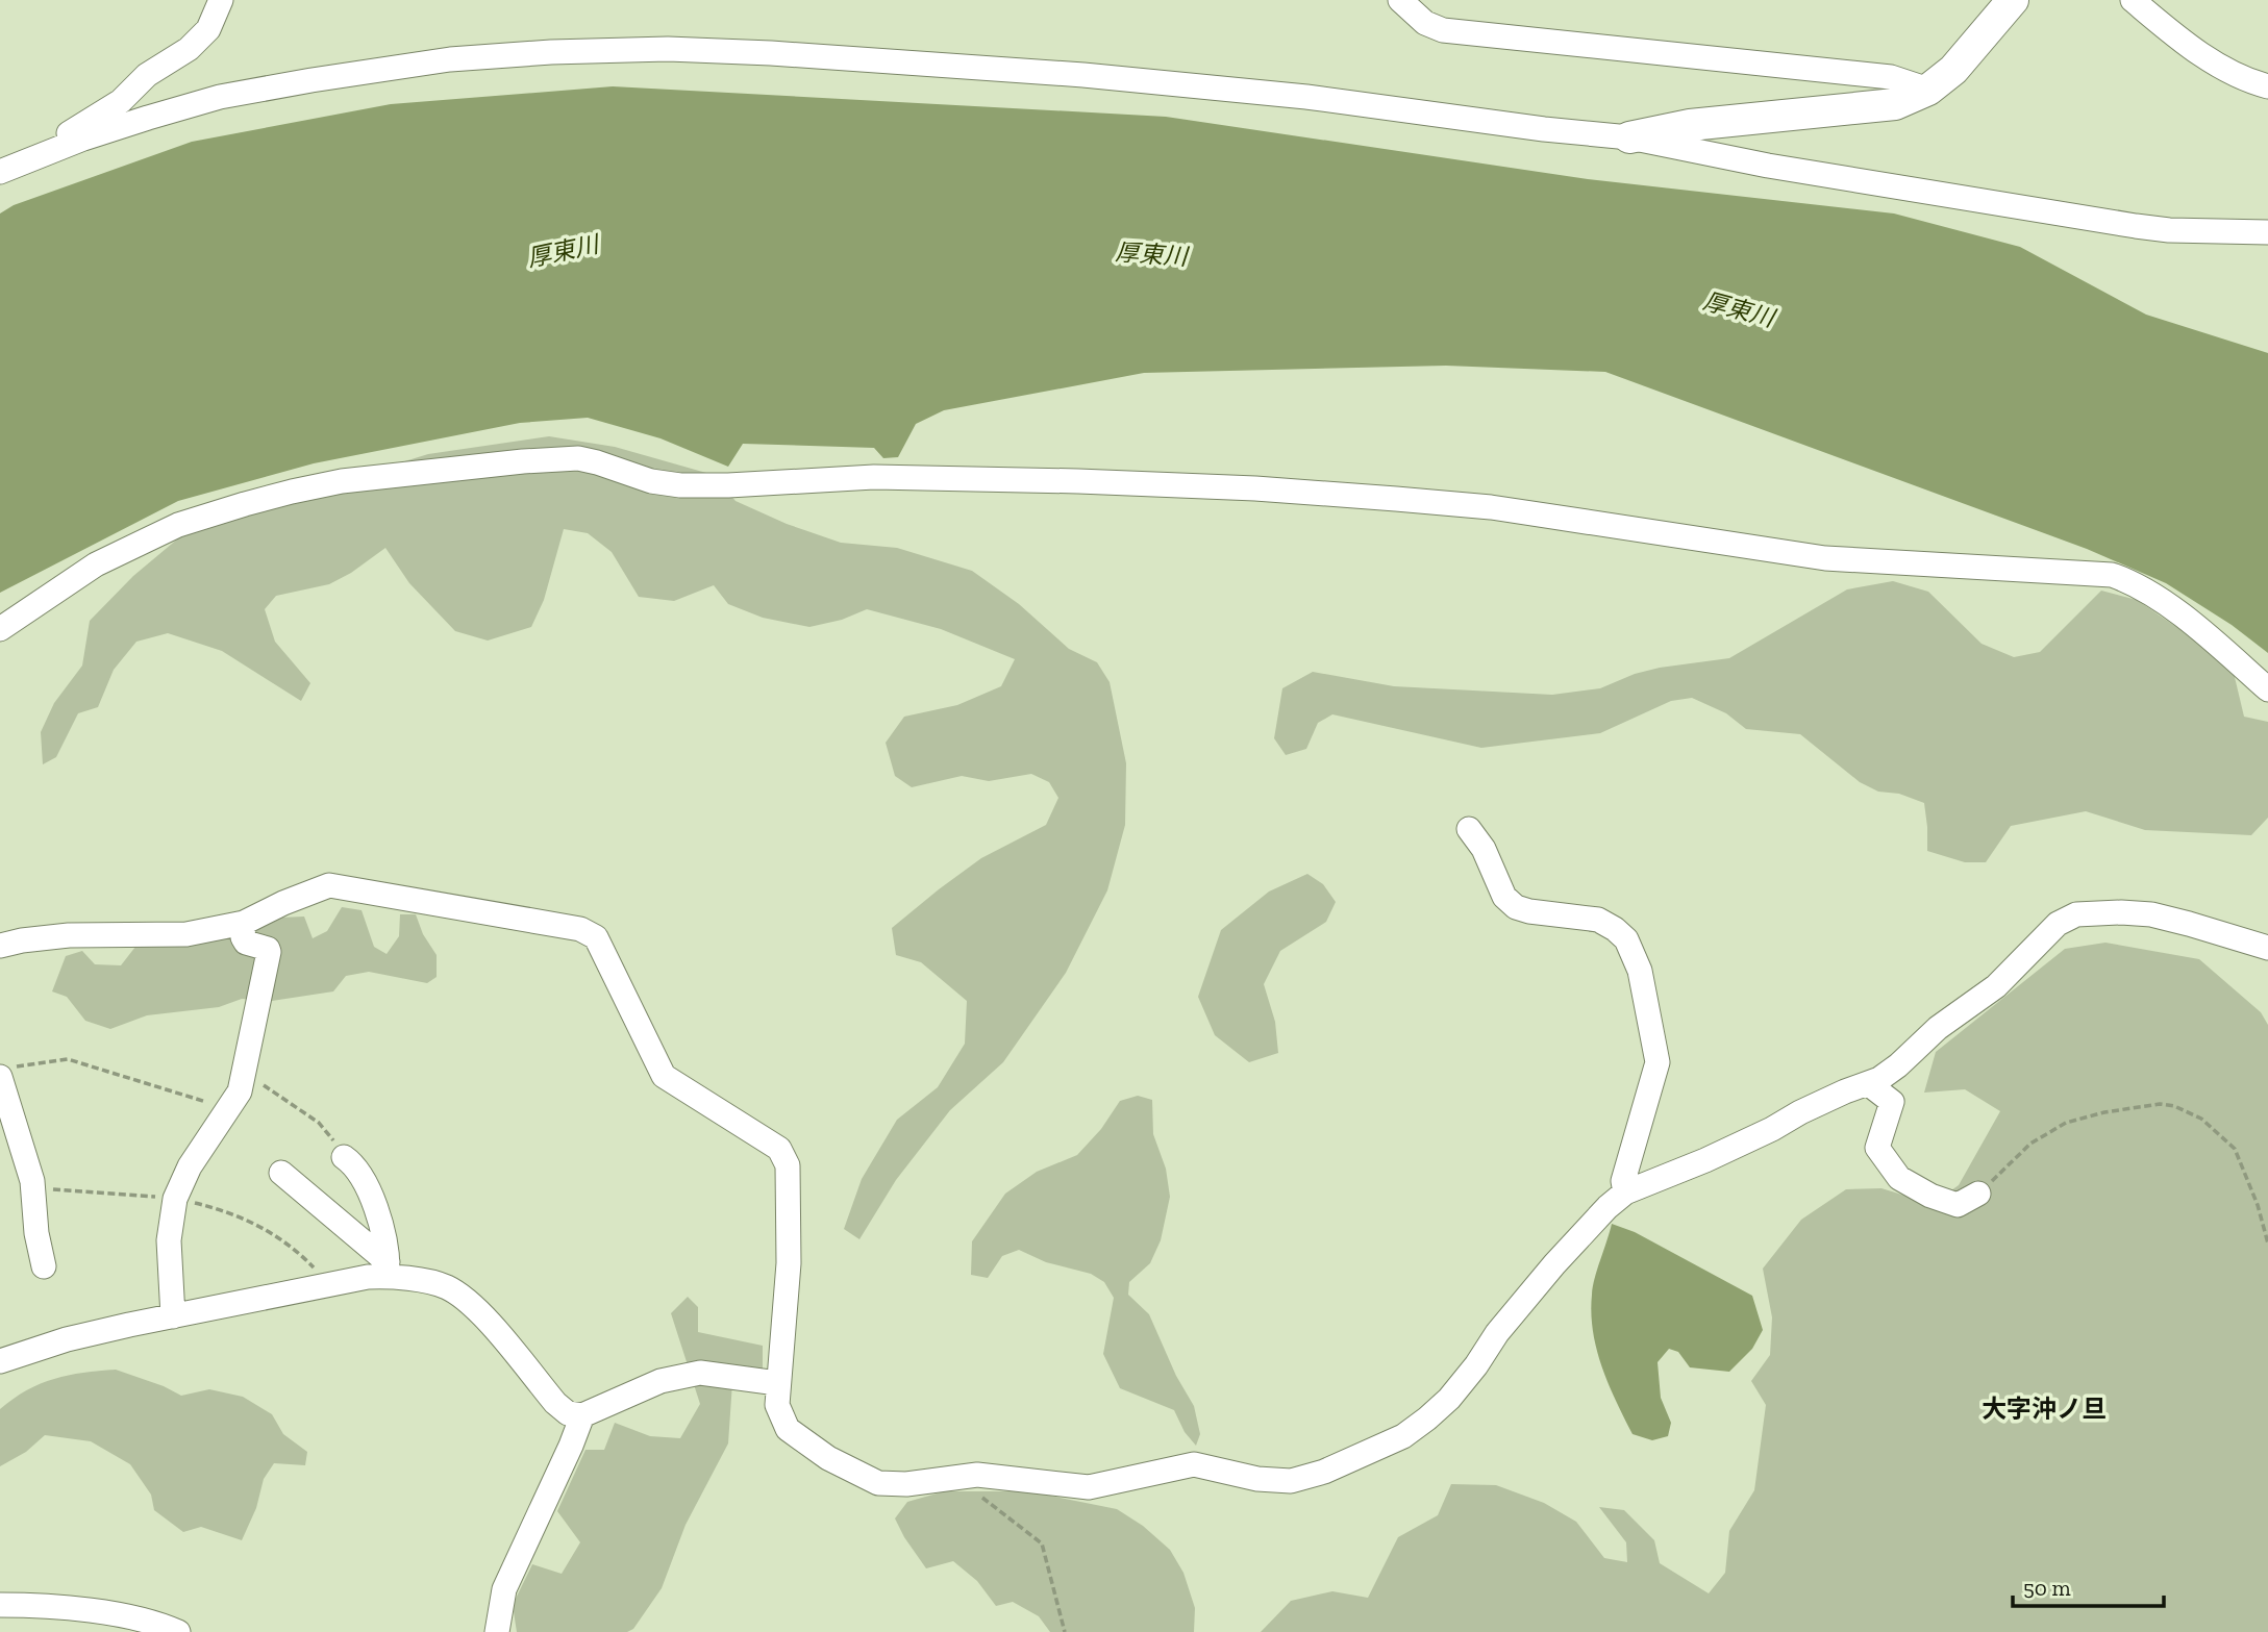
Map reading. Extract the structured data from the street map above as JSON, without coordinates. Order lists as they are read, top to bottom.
{
  "districts": ["大字沖ノ旦"],
  "water": ["厚東川"],
  "scale_bar": "50 m"
}
